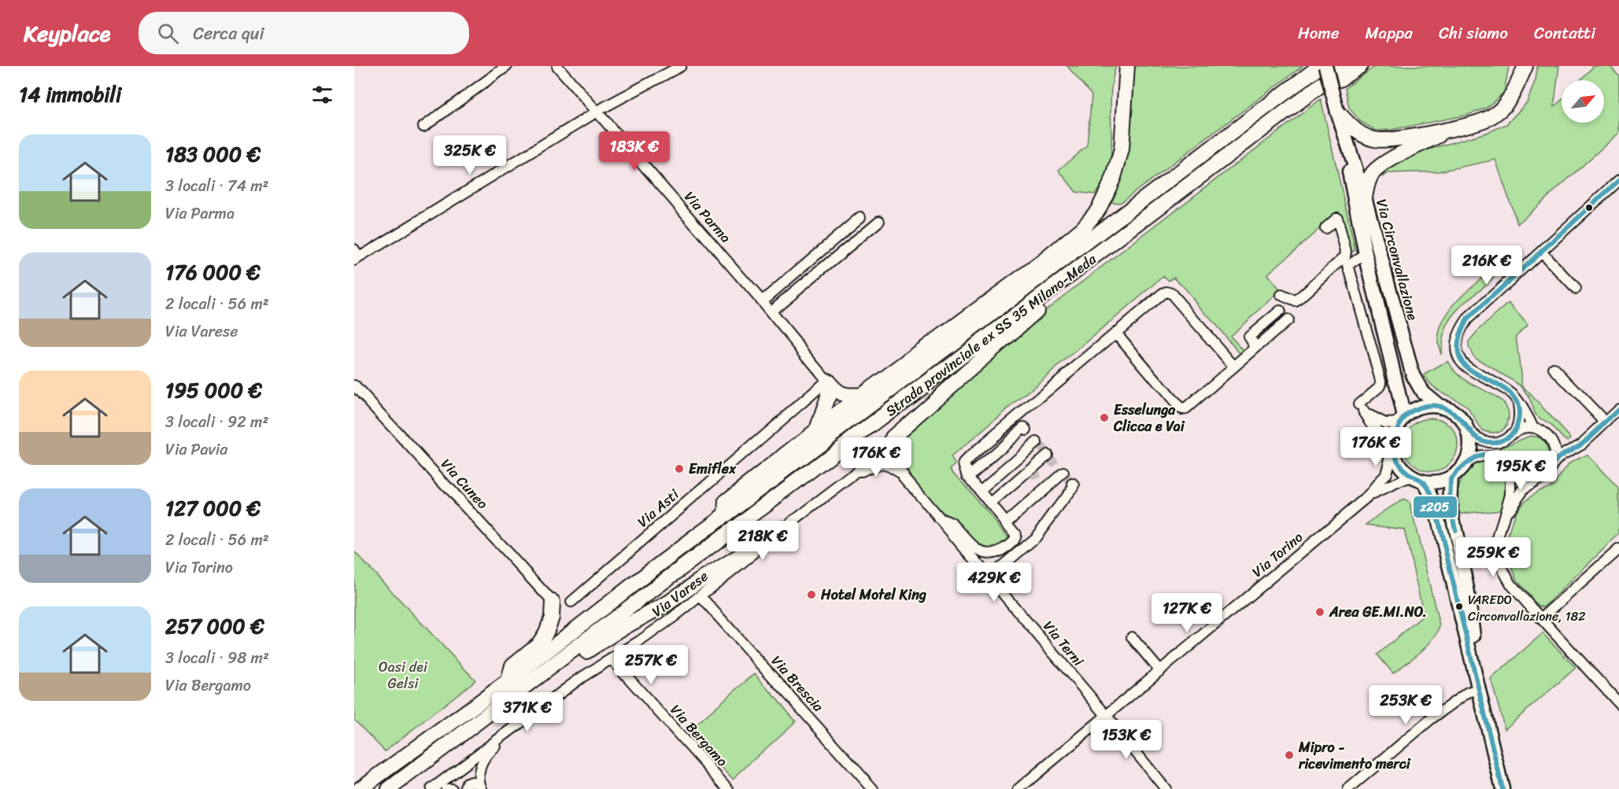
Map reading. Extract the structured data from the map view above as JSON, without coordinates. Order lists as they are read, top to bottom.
{
  "streets": {
    "highway": ["Strada provinciale ex SS 35 Milano-Meda"],
    "main road": ["Via Circonvallazione"],
    "street": [
      "Via Parma",
      "Via Cuneo",
      "Via Asti",
      "Via Torino",
      "Via Varese",
      "Via Terni",
      "Via Brescia",
      "Via Bergamo"
    ]
  },
  "crossings": [
    ["Via Parma", "Via Asti"],
    ["Via Circonvallazione", "Via Torino"],
    ["Via Torino", "Via Terni"],
    ["Via Varese", "Via Brescia"],
    ["Via Varese", "Via Bergamo"]
  ],
  "parks": ["Oasi dei Gelsi"],
  "places": [
    "Esselunga Clicca e Vai",
    "Emiflex",
    "Hotel Motel King",
    "VAREDO Circonvallazione, 182",
    "Area GE.MI.NO.",
    "Mipro - ricevimento merci"
  ],
  "lines": ["transit line z205"],
  "north": "top right",
  "page": {
    "header": "Keyplace",
    "search": "Cerca qui",
    "nav": [
      "Home",
      "Mappa",
      "Chi siamo",
      "Contatti"
    ],
    "heading": "14 immobili",
    "list": [
      {
        "name": "183 000 €",
        "note": "3 locali · 74 m² · Via Parma"
      },
      {
        "name": "176 000 €",
        "note": "2 locali · 56 m² · Via Varese"
      },
      {
        "name": "195 000 €",
        "note": "3 locali · 92 m² · Via Pavia"
      },
      {
        "name": "127 000 €",
        "note": "2 locali · 56 m² · Via Torino"
      },
      {
        "name": "257 000 €",
        "note": "3 locali · 98 m² · Via Bergamo"
      }
    ],
    "price": [
      "183K €",
      "325K €",
      "216K €",
      "176K €",
      "176K €",
      "195K €",
      "218K €",
      "259K €",
      "429K €",
      "127K €",
      "257K €",
      "253K €",
      "371K €",
      "153K €"
    ]
  }
}
